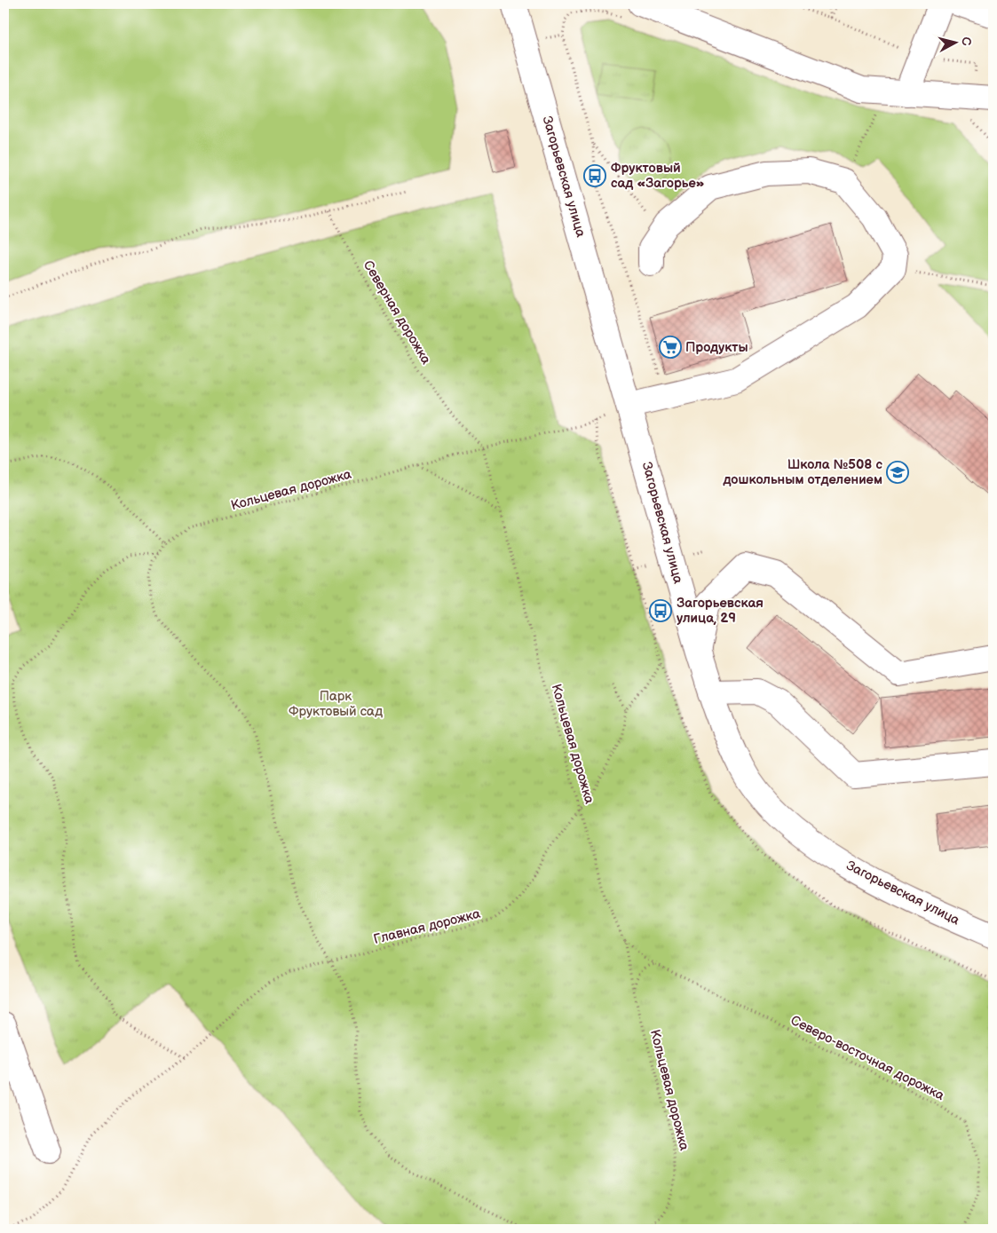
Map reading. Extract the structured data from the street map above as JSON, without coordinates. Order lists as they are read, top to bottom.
{
  "streets": {
    "street": ["Загорьевская улица"],
    "path": [
      "Северная дорожка",
      "Кольцевая дорожка",
      "Главная дорожка",
      "Северо-восточная дорожка"
    ]
  },
  "crossings": [
    ["Северная дорожка", "Кольцевая дорожка"],
    ["Кольцевая дорожка", "Главная дорожка"],
    ["Кольцевая дорожка", "Северо-восточная дорожка"]
  ],
  "parks": ["Парк Фруктовый сад"],
  "places": {
    "bus stop": ["Фруктовый сад «Загорье»", "Загорьевская улица, 29"],
    "supermarket": ["Продукты"],
    "school or university": ["Школа №508 с дошкольным отделением"]
  },
  "north": "right"
}
